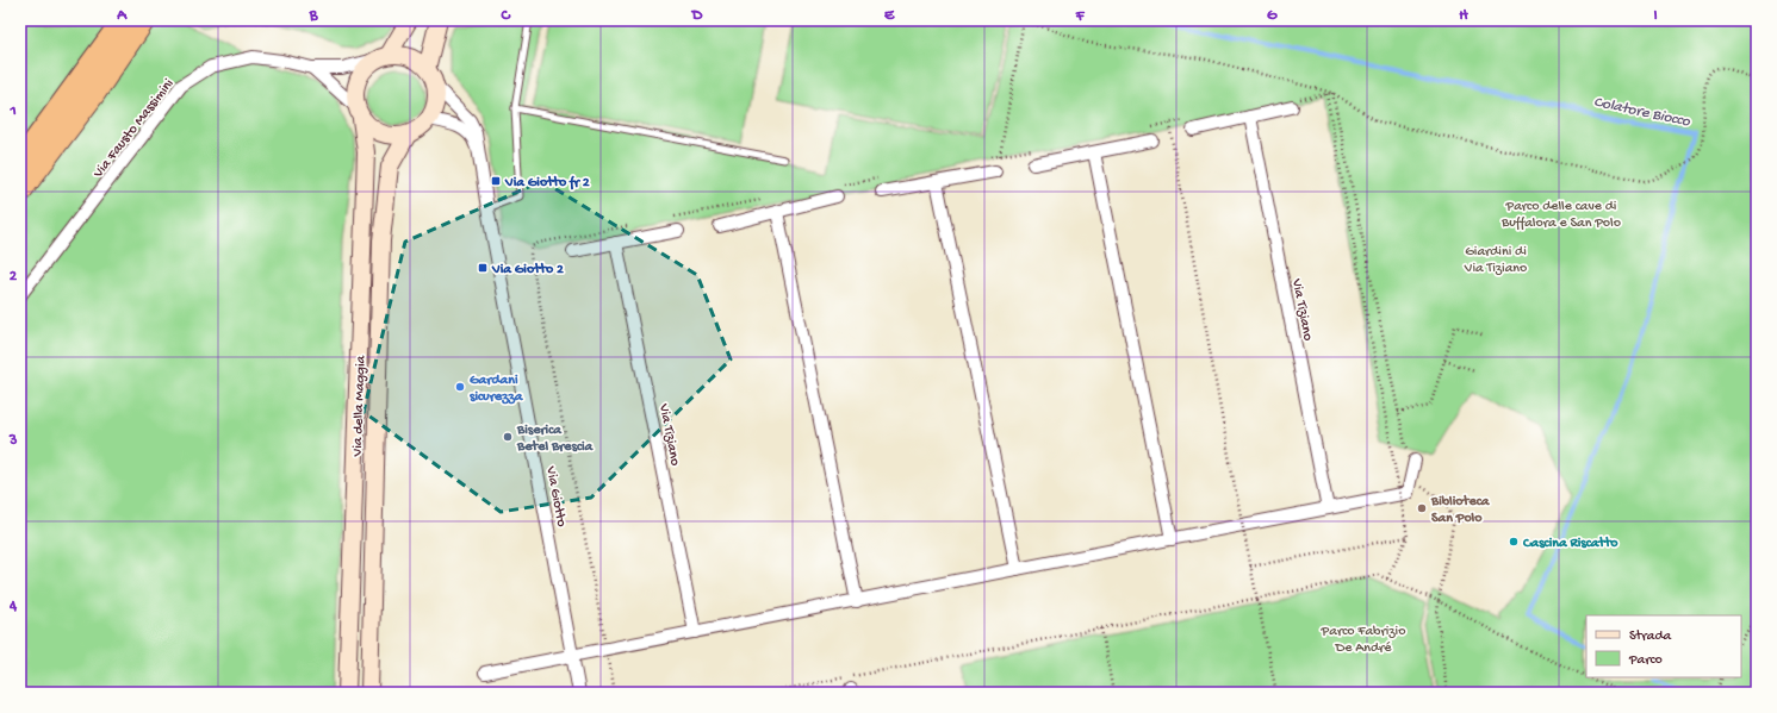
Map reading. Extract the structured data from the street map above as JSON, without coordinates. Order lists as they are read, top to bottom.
{
  "streets": {
    "street": [
      "Via Fausto Massimini",
      "Via Tiziano",
      "Via della Maggia",
      "Via Giotto"
    ]
  },
  "crossings": [
    ["Via Fausto Massimini", "Via della Maggia"],
    ["Via Fausto Massimini", "Via Giotto"],
    ["Via della Maggia", "Via Giotto"]
  ],
  "water": ["Colatore Biocco"],
  "parks": ["Parco delle cave di Buffalora e San Polo", "Giardini di Via Tiziano", "Parco Fabrizio De André"],
  "places": {
    "transit": ["Via Giotto fr 2", "Via Giotto 2"],
    "other": [
      "Gardani sicurezza",
      "Biserica Betel Brescia",
      "Biblioteca San Polo",
      "Cascina Riscatto"
    ]
  },
  "legend": ["Strada", "Parco"],
  "grid": {
    "columns": [
      "A",
      "B",
      "C",
      "D",
      "E",
      "F",
      "G",
      "H",
      "I"
    ],
    "rows": [
      "1",
      "2",
      "3",
      "4"
    ]
  }
}
